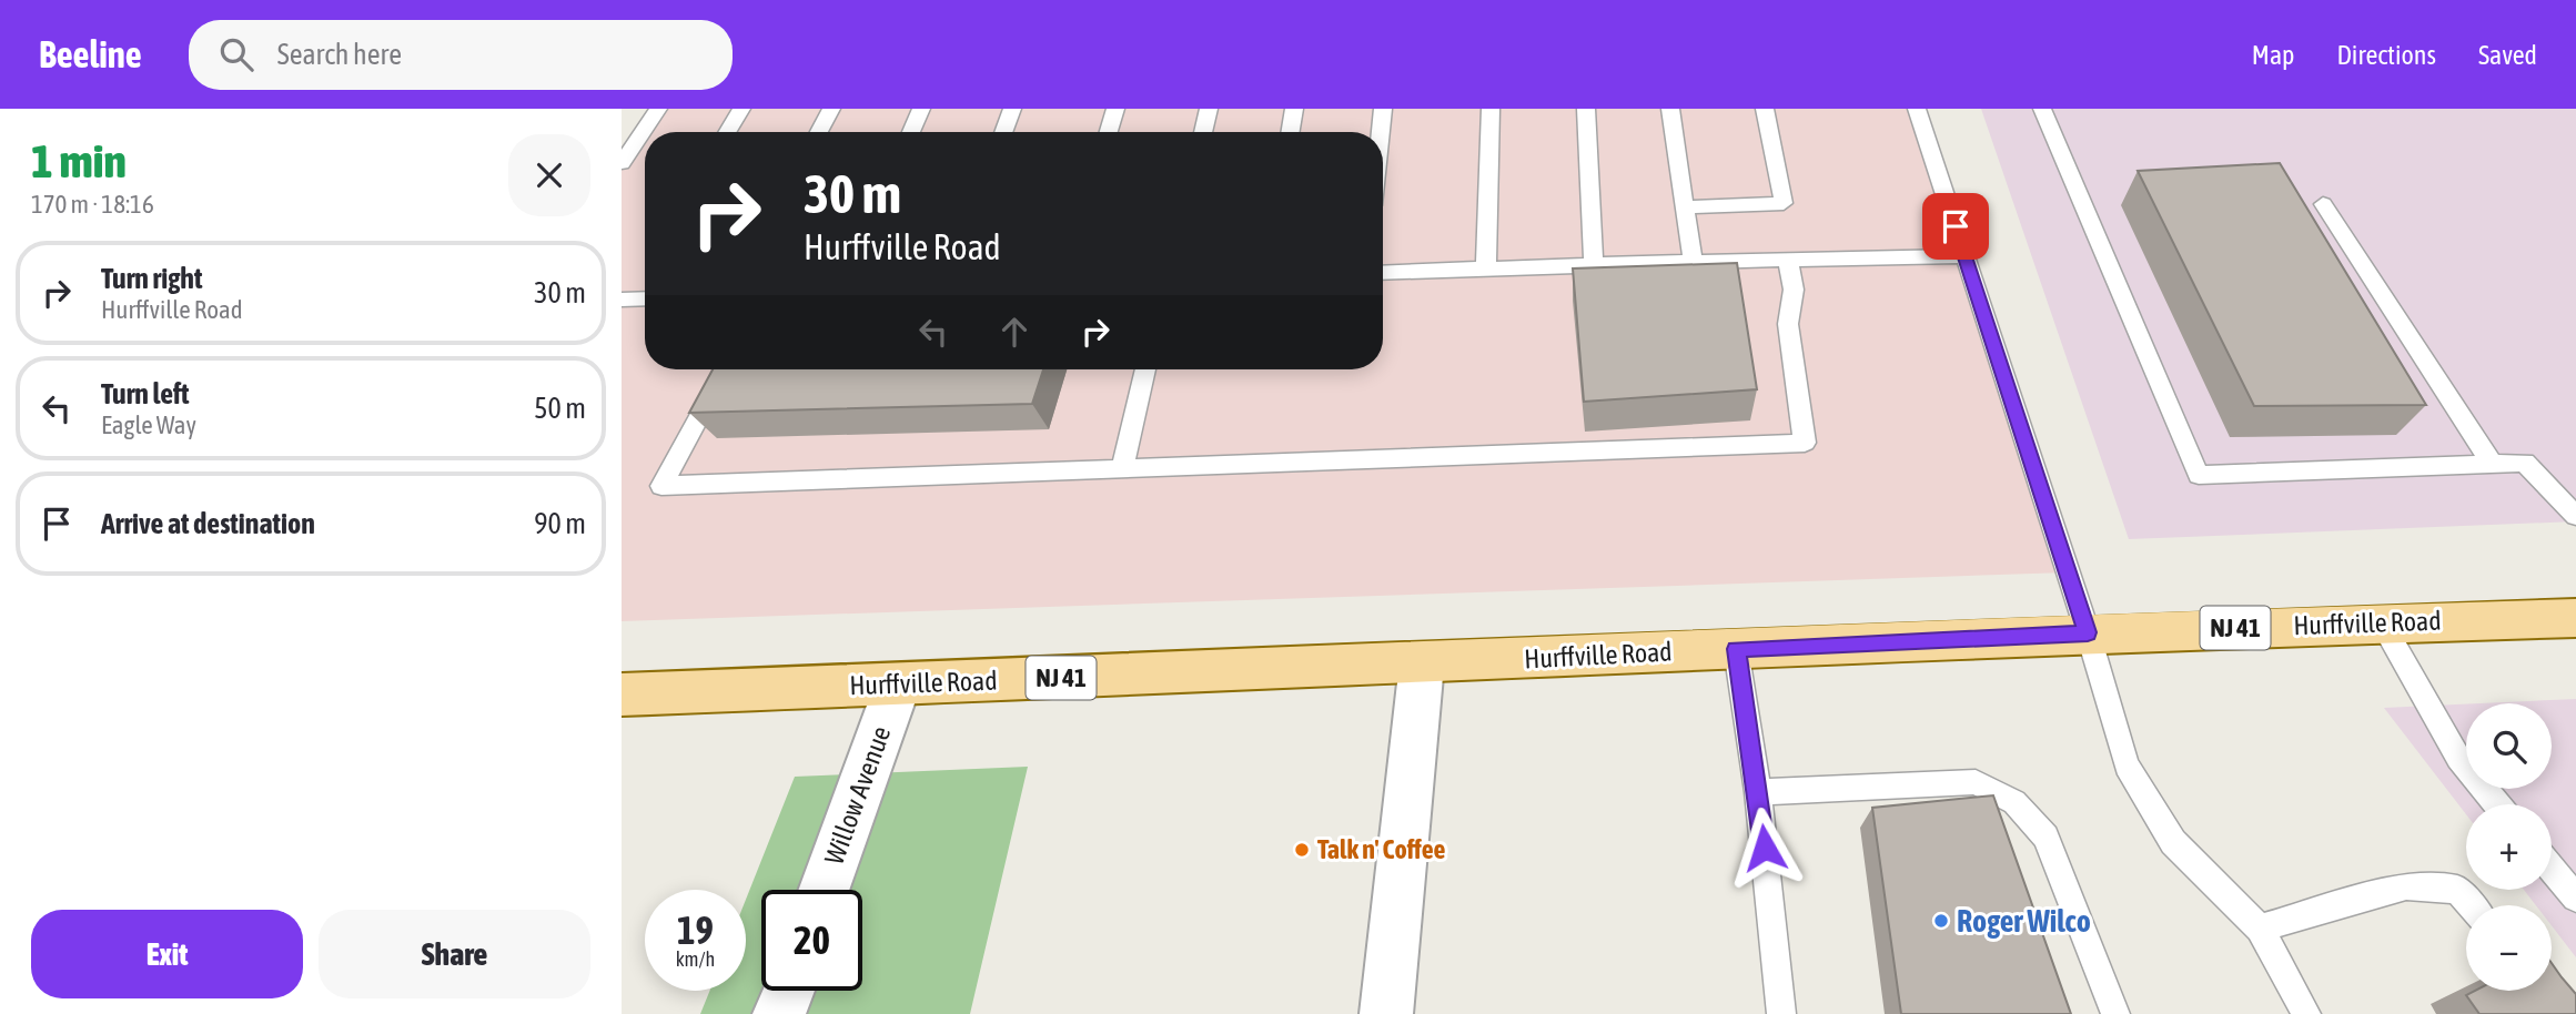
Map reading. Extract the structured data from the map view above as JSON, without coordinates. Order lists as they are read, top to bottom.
{
  "streets": {
    "main road": ["Hurffville Road", "NJ 41"],
    "street": ["Willow Avenue"]
  },
  "crossings": [
    ["Hurffville Road", "Willow Avenue"]
  ],
  "places": ["Talk n' Coffee", "Roger Wilco"],
  "page": {
    "header": "Beeline",
    "search": "Search here",
    "nav": ["Map", "Directions", "Saved"],
    "heading": ["1 min", "170 m · 18:16"],
    "turn": ["30 m", "Hurffville Road"],
    "list": [
      {
        "name": "Turn right",
        "note": "Hurffville Road",
        "value": "30 m"
      },
      {
        "name": "Turn left",
        "note": "Eagle Way",
        "value": "50 m"
      },
      {
        "name": "Arrive at destination",
        "value": "90 m"
      }
    ],
    "map_buttons": ["+", "−"],
    "speed": "19 km/h",
    "limit": "20",
    "buttons": ["Exit", "Share"]
  }
}
